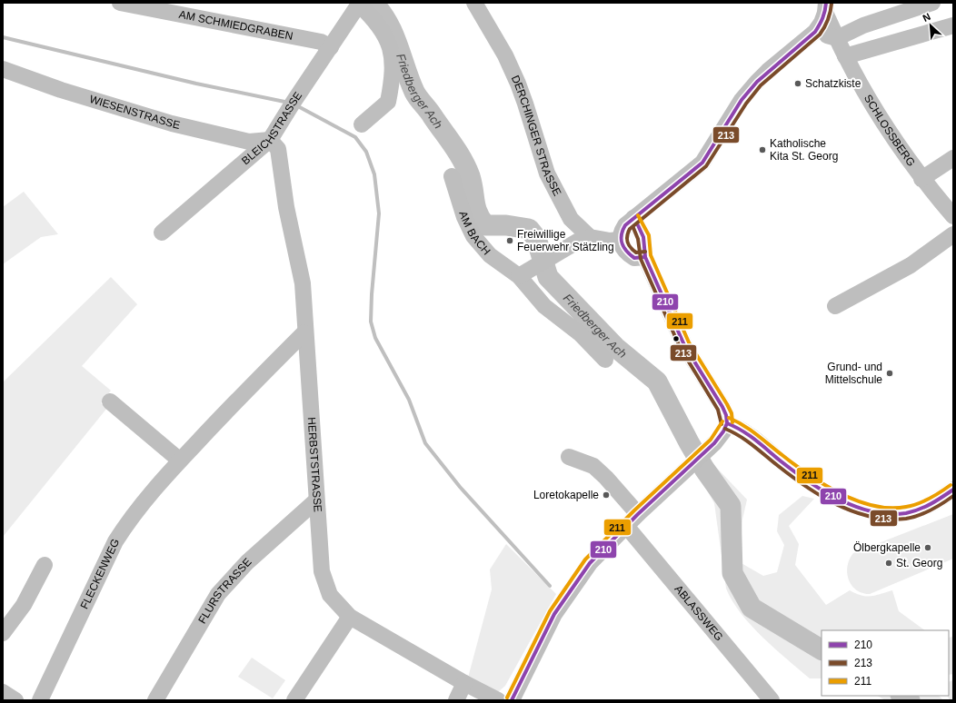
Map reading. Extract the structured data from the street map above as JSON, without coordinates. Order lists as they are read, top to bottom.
{
  "streets": {
    "street": [
      "AM SCHMIEDGRABEN",
      "WIESENSTRASSE",
      "BLEICHSTRASSE",
      "SCHLOSSBERG",
      "DERCHINGER STRASSE",
      "AM BACH",
      "HERBSTSTRASSE",
      "FLECKENWEG",
      "FLURSTRASSE",
      "ABLASSWEG"
    ]
  },
  "crossings": [
    ["AM SCHMIEDGRABEN", "BLEICHSTRASSE"],
    ["WIESENSTRASSE", "BLEICHSTRASSE"],
    ["WIESENSTRASSE", "HERBSTSTRASSE"],
    ["BLEICHSTRASSE", "HERBSTSTRASSE"],
    ["HERBSTSTRASSE", "FLECKENWEG"],
    ["HERBSTSTRASSE", "FLURSTRASSE"]
  ],
  "water": ["Friedberger Ach"],
  "places": [
    "Schatzkiste",
    "Katholische Kita St. Georg",
    "Freiwillige Feuerwehr Stätzling",
    "Grund- und Mittelschule",
    "Loretokapelle",
    "Ölbergkapelle",
    "St. Georg"
  ],
  "lines": ["transit line 210", "transit line 213", "transit line 211"],
  "legend": ["210", "213", "211"],
  "north": "top left"
}
